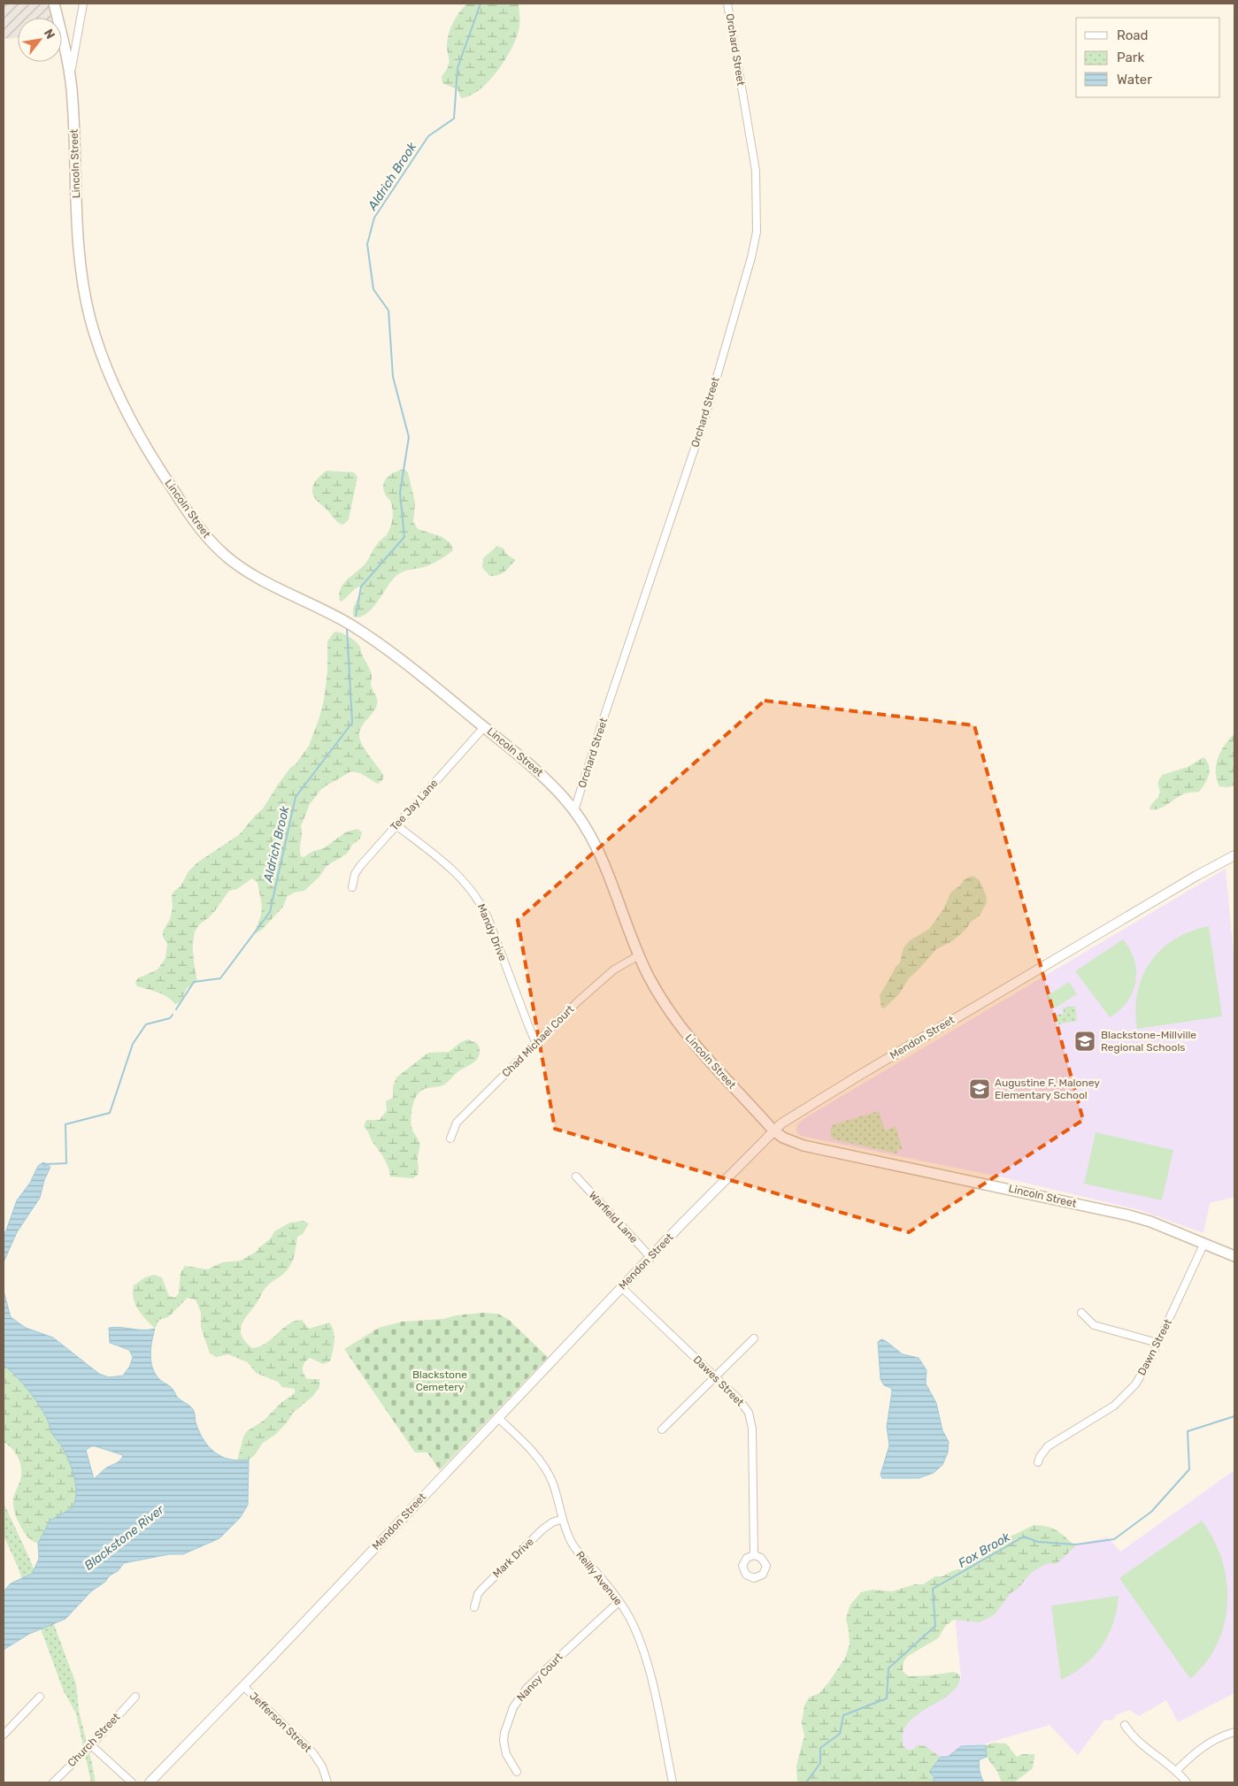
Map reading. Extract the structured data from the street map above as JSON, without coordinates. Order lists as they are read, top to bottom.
{
  "streets": {
    "main road": ["Lincoln Street"],
    "street": [
      "Orchard Street",
      "Tee Jay Lane",
      "Mandy Drive",
      "Mendon Street",
      "Chad Michael Court",
      "Warfield Lane",
      "Dawn Street",
      "Dawes Street",
      "Mark Drive",
      "Reilly Avenue",
      "Nancy Court",
      "Jefferson Street",
      "Church Street"
    ]
  },
  "crossings": [
    ["Orchard Street", "Lincoln Street"],
    ["Lincoln Street", "Tee Jay Lane"],
    ["Lincoln Street", "Mendon Street"],
    ["Lincoln Street", "Chad Michael Court"],
    ["Lincoln Street", "Dawn Street"],
    ["Tee Jay Lane", "Mandy Drive"],
    ["Mandy Drive", "Chad Michael Court"],
    ["Mendon Street", "Warfield Lane"],
    ["Mendon Street", "Dawes Street"],
    ["Mendon Street", "Reilly Avenue"],
    ["Mendon Street", "Jefferson Street"],
    ["Mark Drive", "Reilly Avenue"],
    ["Reilly Avenue", "Nancy Court"]
  ],
  "water": ["Aldrich Brook", "Blackstone River", "Fox Brook"],
  "parks": ["Blackstone Cemetery"],
  "places": {
    "school or university": ["Blackstone-Millville Regional Schools", "Augustine F. Maloney Elementary School"]
  },
  "legend": ["Road", "Park", "Water"],
  "north": "top right"
}
